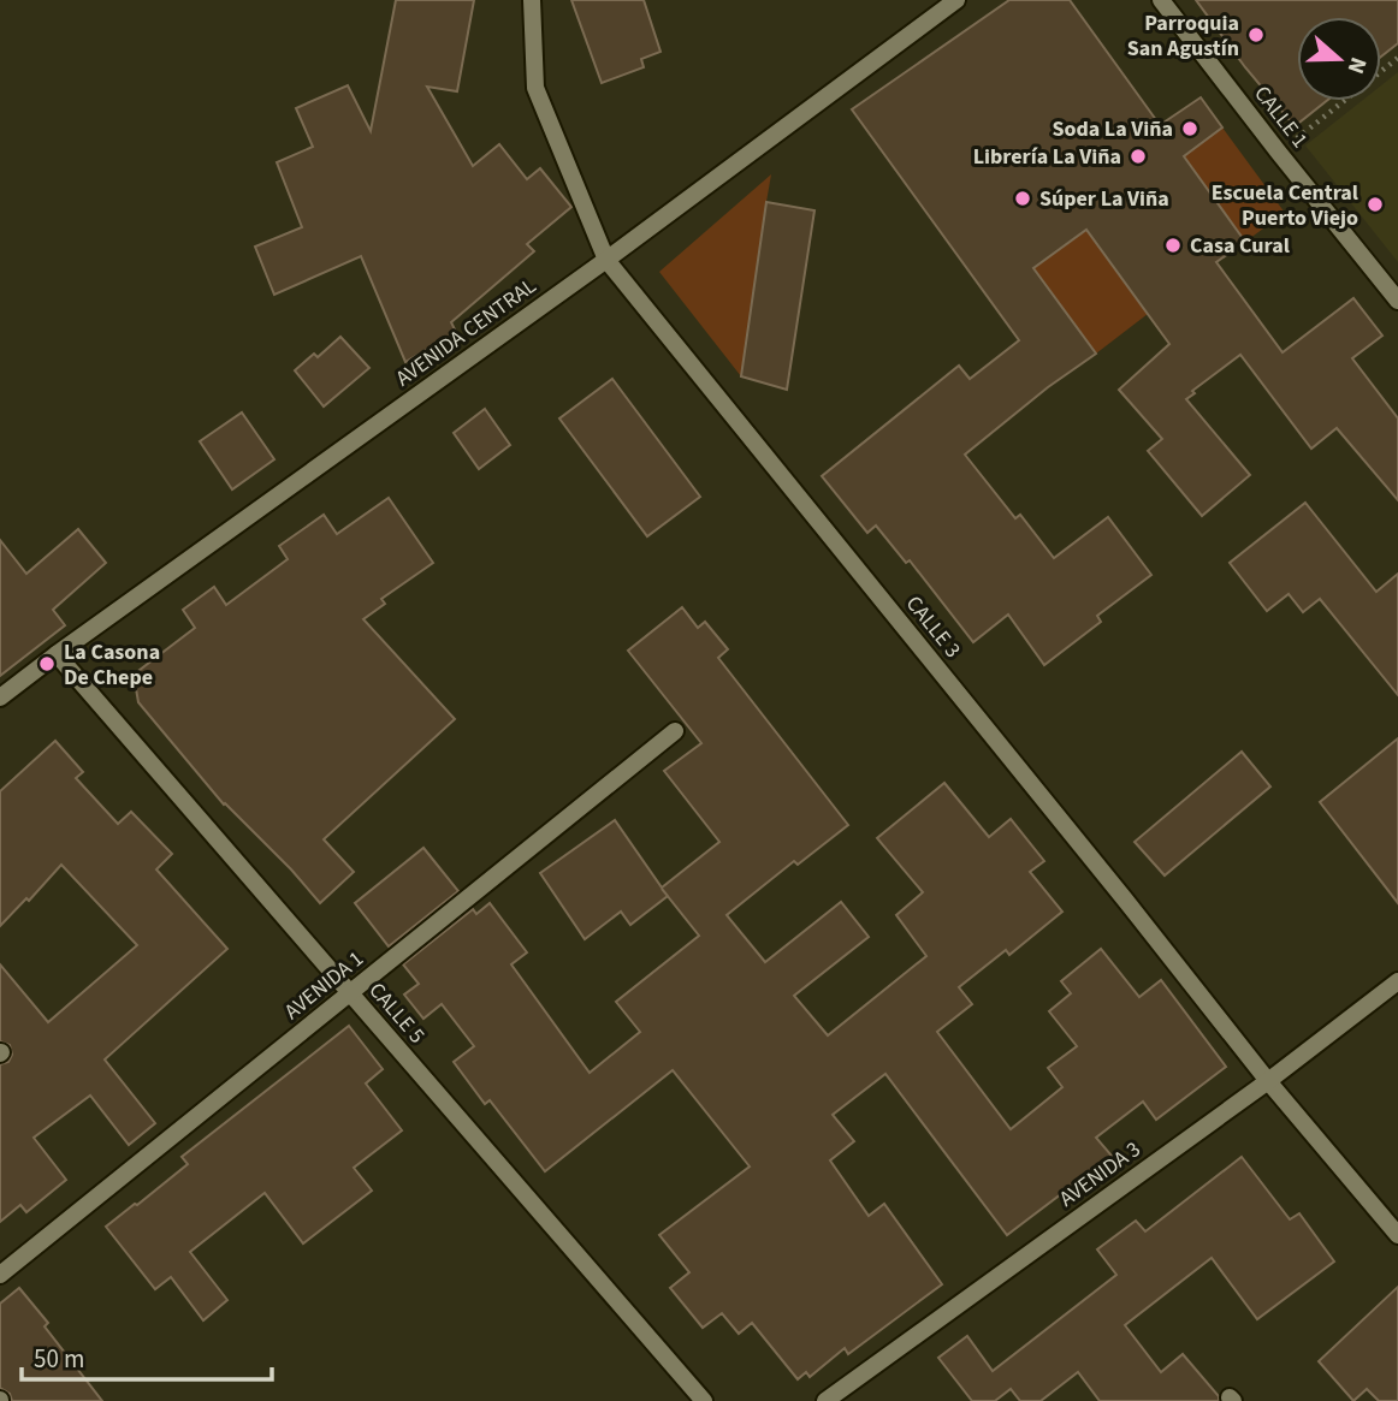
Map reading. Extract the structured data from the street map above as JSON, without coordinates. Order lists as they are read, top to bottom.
{
  "streets": {
    "street": [
      "CALLE 1",
      "AVENIDA CENTRAL",
      "CALLE 3",
      "AVENIDA 1",
      "CALLE 5",
      "AVENIDA 3"
    ]
  },
  "crossings": [
    ["AVENIDA CENTRAL", "CALLE 3"],
    ["AVENIDA CENTRAL", "CALLE 5"],
    ["CALLE 3", "AVENIDA 3"],
    ["AVENIDA 1", "CALLE 5"]
  ],
  "places": [
    "Parroquia San Agustín",
    "Soda La Viña",
    "Librería La Viña",
    "Súper La Viña",
    "Escuela Central Puerto Viejo",
    "Casa Cural",
    "La Casona De Chepe"
  ],
  "scale_bar": "50 m",
  "north": "right"
}
